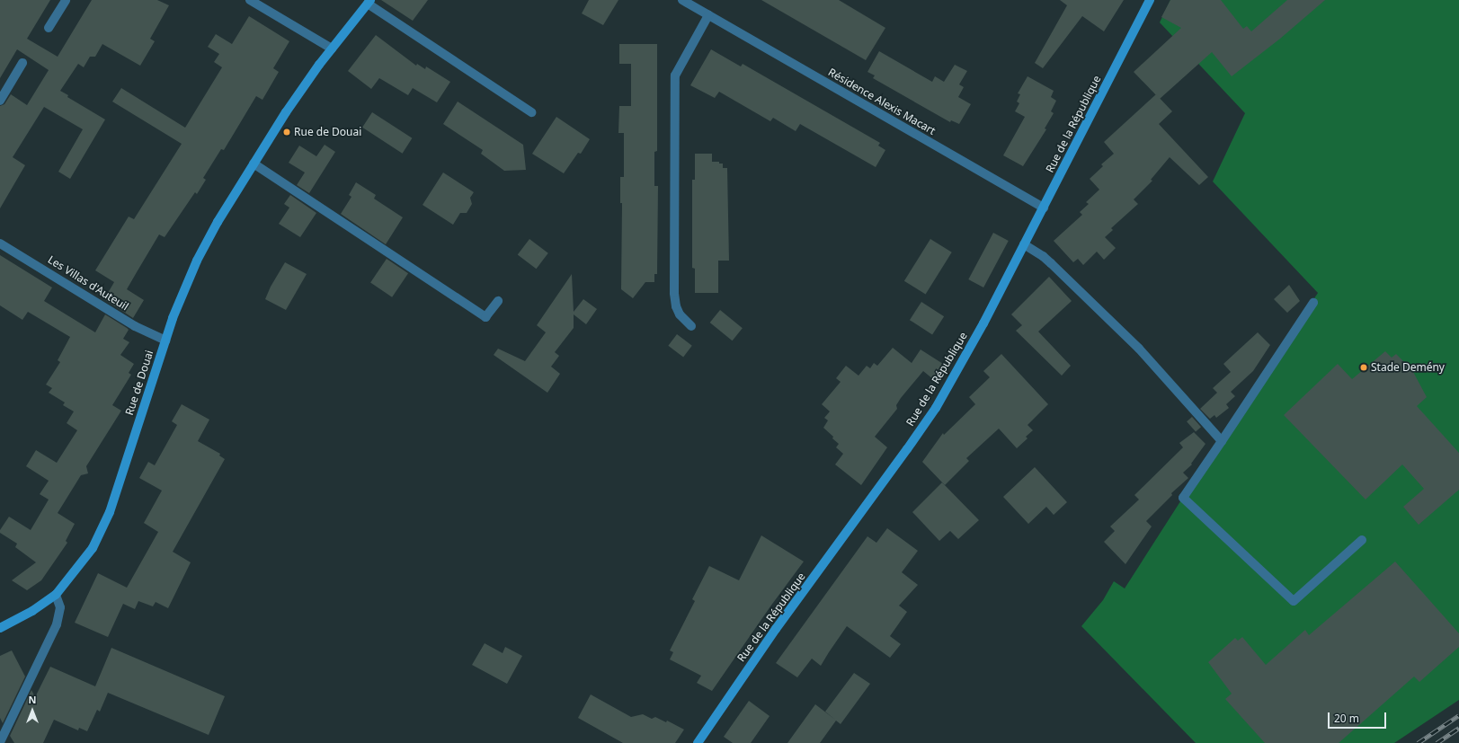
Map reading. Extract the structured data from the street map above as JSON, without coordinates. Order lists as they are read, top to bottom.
{
  "streets": {
    "main road": ["Rue de la République", "Rue de Douai"],
    "street": ["Résidence Alexis Macart", "Les Villas d'Auteuil"]
  },
  "crossings": [
    ["Résidence Alexis Macart", "Rue de la République"],
    ["Les Villas d'Auteuil", "Rue de Douai"]
  ],
  "places": ["Rue de Douai", "Stade Demény"],
  "scale_bar": "20 m",
  "north": "top"
}
